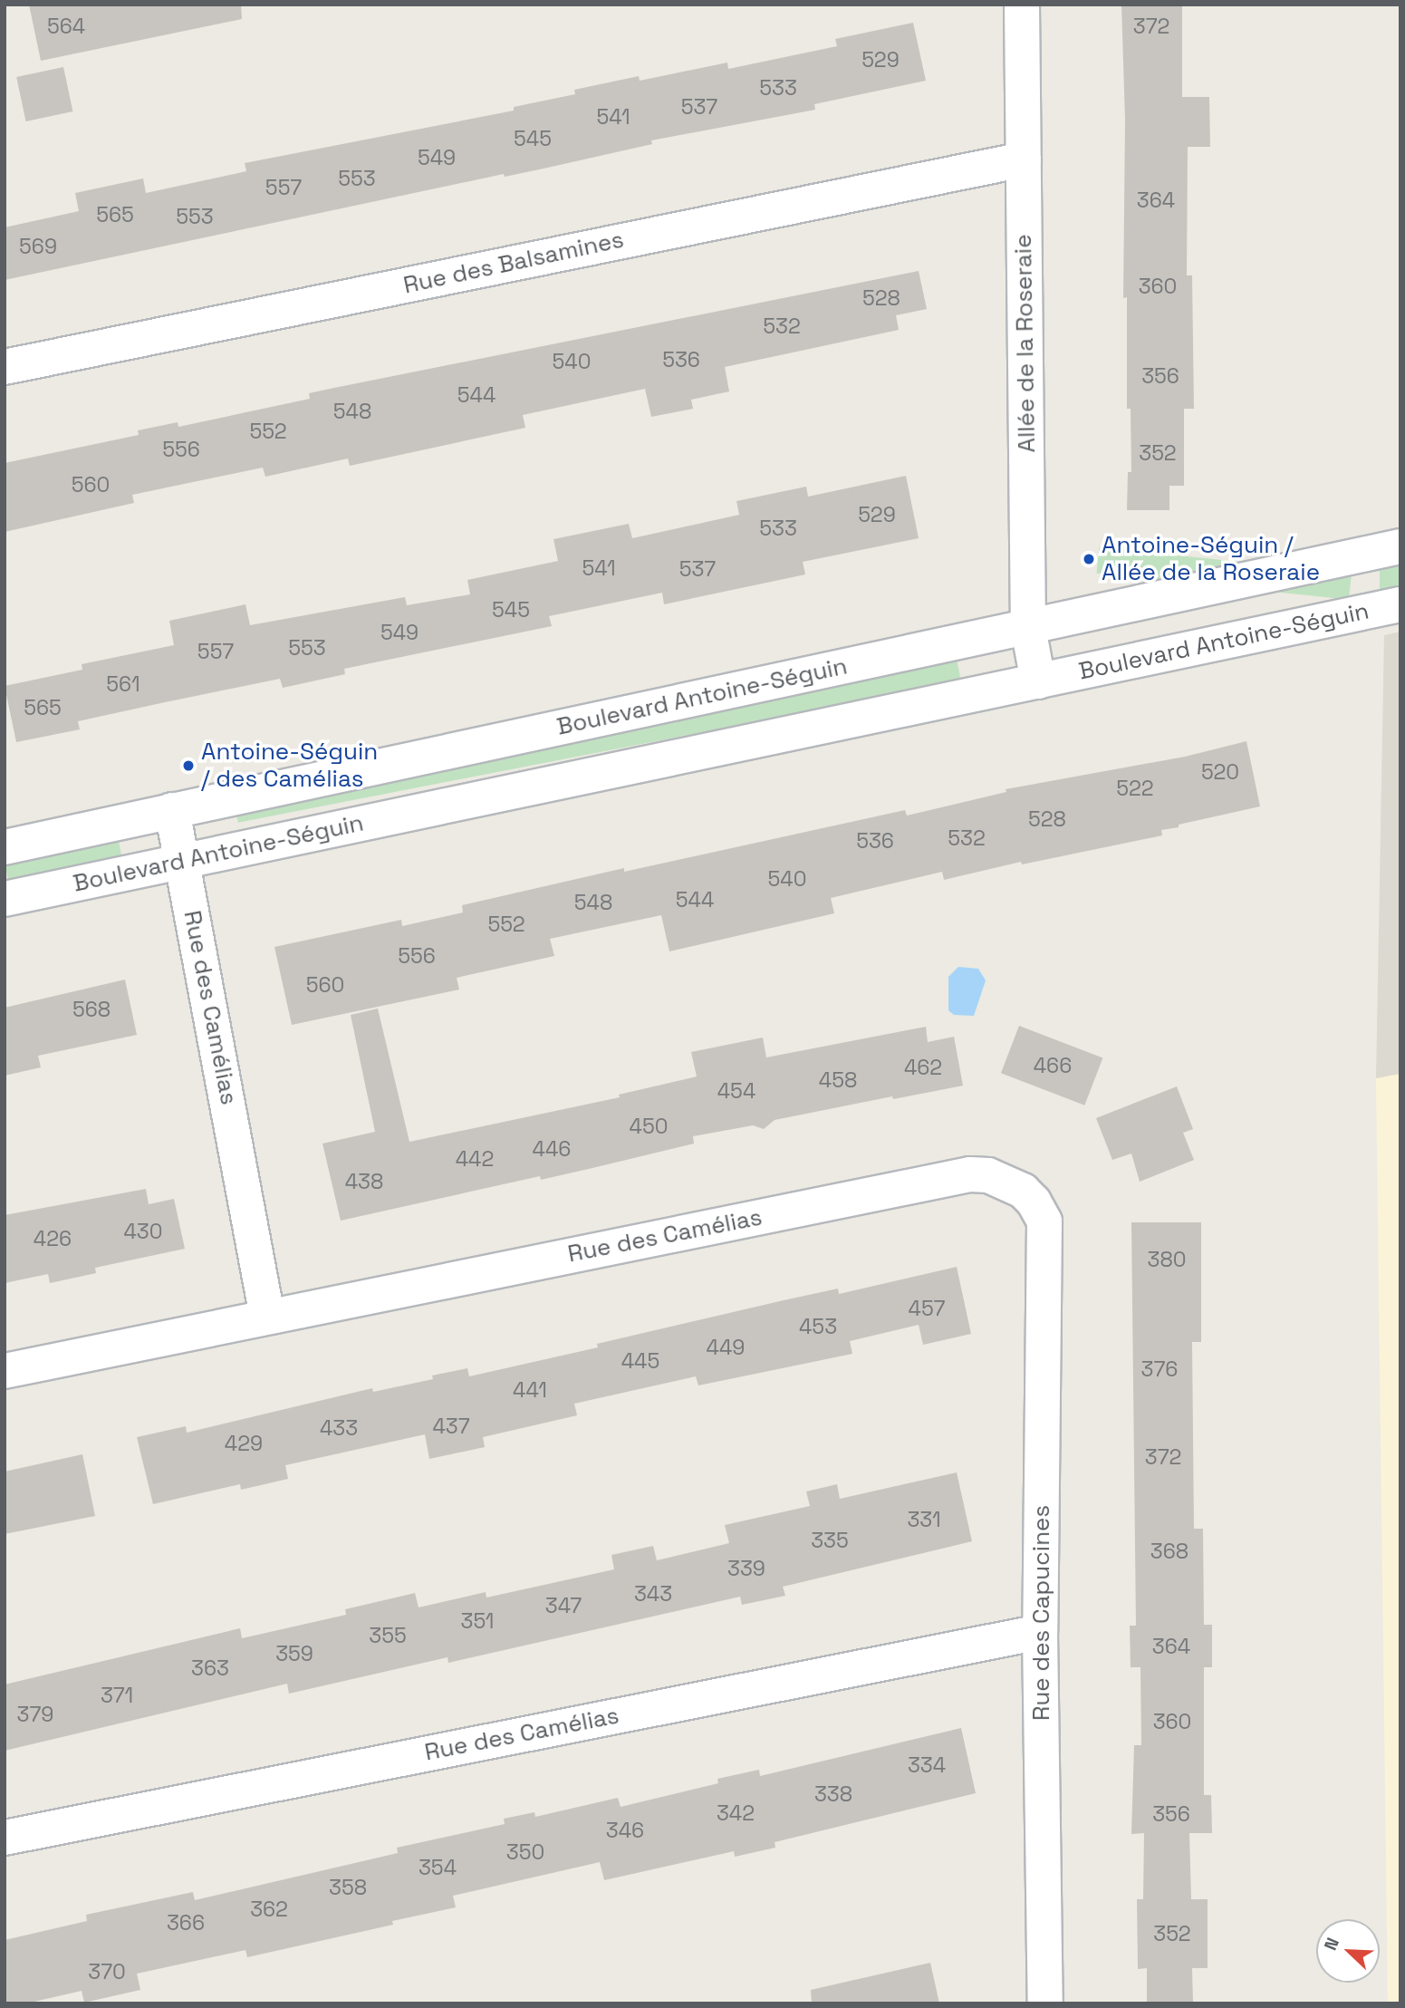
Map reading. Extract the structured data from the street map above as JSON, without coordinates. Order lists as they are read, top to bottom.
{
  "streets": {
    "street": [
      "Rue des Balsamines",
      "Allée de la Roseraie",
      "Boulevard Antoine-Séguin",
      "Rue des Camélias",
      "Rue des Capucines"
    ]
  },
  "crossings": [
    ["Rue des Balsamines", "Allée de la Roseraie"],
    ["Allée de la Roseraie", "Boulevard Antoine-Séguin"],
    ["Boulevard Antoine-Séguin", "Rue des Camélias"],
    ["Rue des Camélias", "Rue des Capucines"]
  ],
  "places": ["Antoine-Séguin / Allée de la Roseraie", "Antoine-Séguin / des Camélias"],
  "house_numbers": [
    "564",
    "372",
    "529",
    "533",
    "537",
    "541",
    "545",
    "549",
    "553",
    "557",
    "364",
    "565",
    "553",
    "569",
    "360",
    "528",
    "532",
    "536",
    "540",
    "356",
    "544",
    "548",
    "552",
    "556",
    "352",
    "560",
    "529",
    "533",
    "541",
    "537",
    "545",
    "549",
    "553",
    "557",
    "561",
    "565",
    "520",
    "522",
    "528",
    "532",
    "536",
    "540",
    "544",
    "548",
    "552",
    "556",
    "560",
    "568",
    "466",
    "462",
    "458",
    "454",
    "450",
    "446",
    "442",
    "438",
    "430",
    "426",
    "380",
    "457",
    "453",
    "449",
    "445",
    "376",
    "441",
    "437",
    "433",
    "429",
    "372",
    "331",
    "335",
    "368",
    "339",
    "343",
    "347",
    "351",
    "355",
    "364",
    "359",
    "363",
    "371",
    "379",
    "360",
    "334",
    "338",
    "342",
    "356",
    "346",
    "350",
    "354",
    "358",
    "362",
    "366",
    "352",
    "370"
  ],
  "north": "top left"
}
